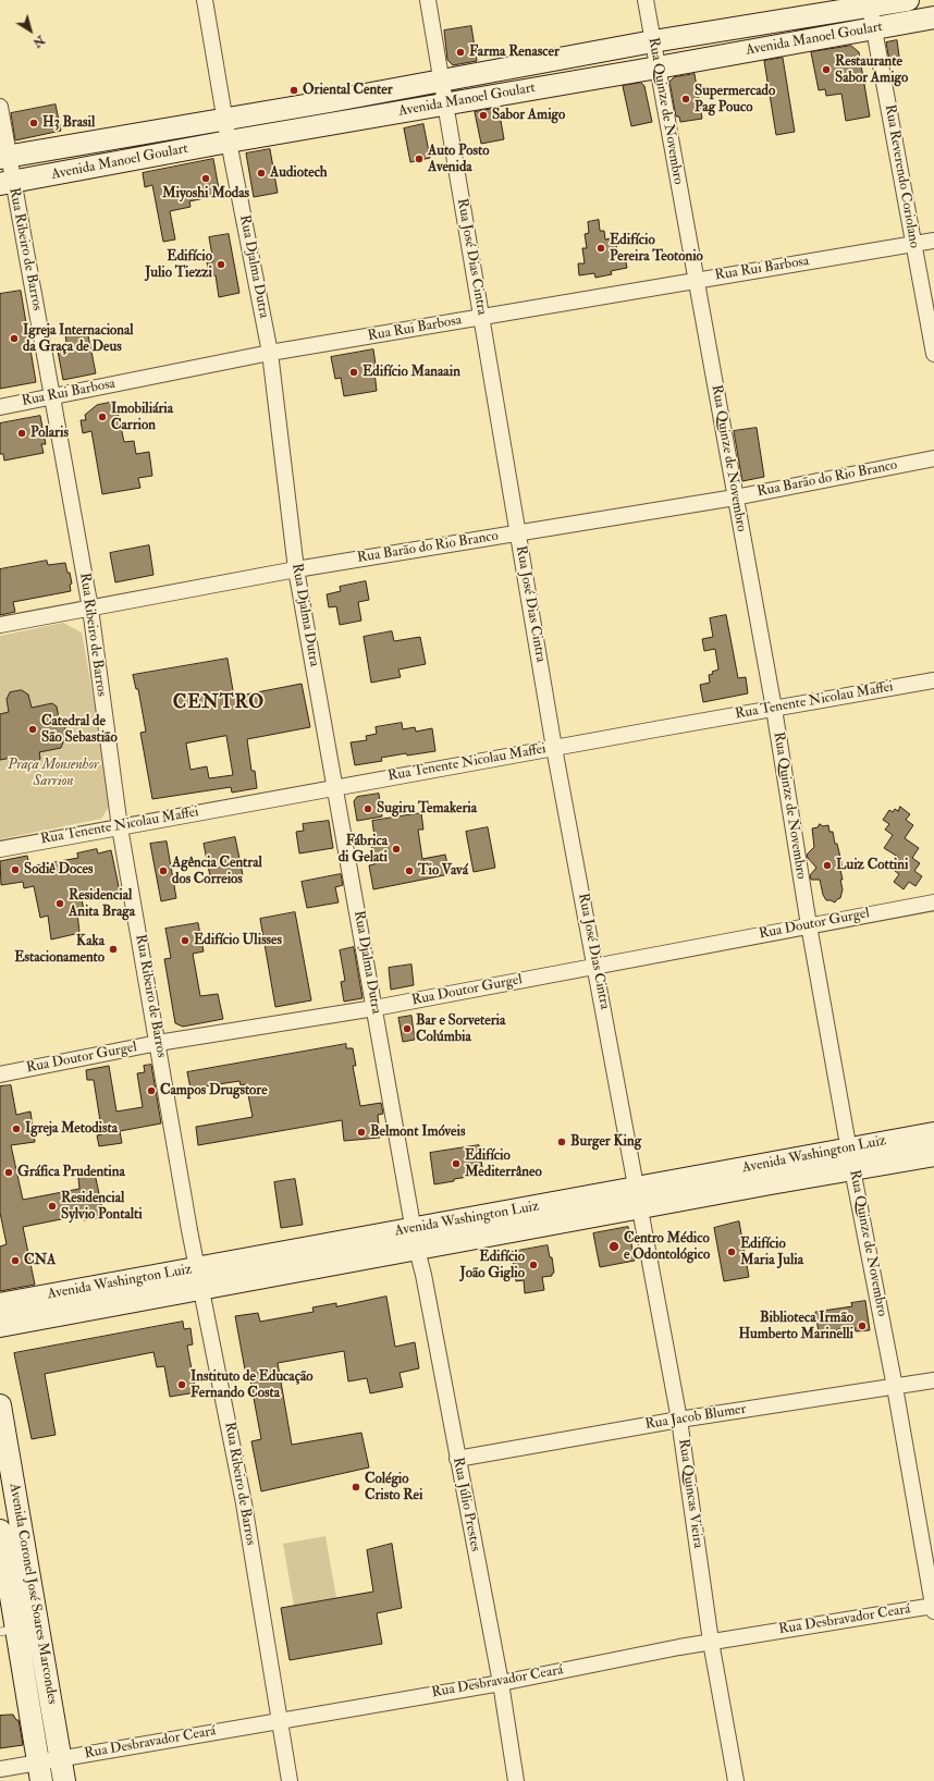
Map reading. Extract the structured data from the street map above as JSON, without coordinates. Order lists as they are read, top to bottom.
{
  "streets": {
    "main road": ["Avenida Manoel Goulart", "Avenida Washington Luiz", "Avenida Coronel José Soares Marcondes"],
    "street": [
      "Rua Quinze de Novembro",
      "Rua Reverendo Coriolano",
      "Rua Ribeiro de Barros",
      "Rua José Dias Cintra",
      "Rua Djalma Dutra",
      "Rua Rui Barbosa",
      "Rua Barão do Rio Branco",
      "Rua Tenente Nicolau Maffei",
      "Rua Doutor Gurgel",
      "Rua Jacob Blumer",
      "Rua Quincas Vieira",
      "Rua Júlio Prestes",
      "Rua Desbravador Ceará"
    ]
  },
  "crossings": [
    ["Avenida Manoel Goulart", "Rua Quinze de Novembro"],
    ["Avenida Manoel Goulart", "Rua Reverendo Coriolano"],
    ["Avenida Manoel Goulart", "Rua Ribeiro de Barros"],
    ["Avenida Manoel Goulart", "Rua José Dias Cintra"],
    ["Avenida Manoel Goulart", "Rua Djalma Dutra"],
    ["Rua Quinze de Novembro", "Rua Rui Barbosa"],
    ["Rua Quinze de Novembro", "Rua Barão do Rio Branco"],
    ["Rua Quinze de Novembro", "Rua Tenente Nicolau Maffei"],
    ["Rua Quinze de Novembro", "Rua Doutor Gurgel"],
    ["Rua Quinze de Novembro", "Avenida Washington Luiz"],
    ["Rua Quinze de Novembro", "Rua Jacob Blumer"],
    ["Rua Quinze de Novembro", "Rua Desbravador Ceará"],
    ["Rua Reverendo Coriolano", "Rua Rui Barbosa"],
    ["Rua Ribeiro de Barros", "Rua Rui Barbosa"],
    ["Rua Ribeiro de Barros", "Rua Barão do Rio Branco"],
    ["Rua Ribeiro de Barros", "Rua Tenente Nicolau Maffei"],
    ["Rua Ribeiro de Barros", "Rua Doutor Gurgel"],
    ["Rua Ribeiro de Barros", "Avenida Washington Luiz"],
    ["Rua Ribeiro de Barros", "Rua Desbravador Ceará"],
    ["Rua José Dias Cintra", "Rua Rui Barbosa"],
    ["Rua José Dias Cintra", "Rua Barão do Rio Branco"],
    ["Rua José Dias Cintra", "Rua Tenente Nicolau Maffei"],
    ["Rua José Dias Cintra", "Rua Doutor Gurgel"],
    ["Rua José Dias Cintra", "Avenida Washington Luiz"],
    ["Rua José Dias Cintra", "Rua Quincas Vieira"],
    ["Rua Djalma Dutra", "Rua Rui Barbosa"],
    ["Rua Djalma Dutra", "Rua Barão do Rio Branco"],
    ["Rua Djalma Dutra", "Rua Tenente Nicolau Maffei"],
    ["Rua Djalma Dutra", "Rua Doutor Gurgel"],
    ["Rua Djalma Dutra", "Avenida Washington Luiz"],
    ["Rua Djalma Dutra", "Rua Júlio Prestes"],
    ["Avenida Washington Luiz", "Rua Quincas Vieira"],
    ["Avenida Washington Luiz", "Rua Júlio Prestes"],
    ["Rua Jacob Blumer", "Rua Quincas Vieira"],
    ["Rua Jacob Blumer", "Rua Júlio Prestes"],
    ["Rua Quincas Vieira", "Rua Desbravador Ceará"],
    ["Rua Júlio Prestes", "Rua Desbravador Ceará"],
    ["Avenida Coronel José Soares Marcondes", "Rua Desbravador Ceará"]
  ],
  "districts": ["CENTRO"],
  "parks": ["Praça Monsenhor Sarrion"],
  "places": [
    "Farma Renascer",
    "Restaurante Sabor Amigo",
    "Oriental Center",
    "Supermercado Pag Pouco",
    "Sabor Amigo",
    "H3 Brasil",
    "Auto Posto Avenida",
    "Audiotech",
    "Miyoshi Modas",
    "Edifício Pereira Teotonio",
    "Edifício Julio Tiezzi",
    "Igreja Internacional da Graça de Deus",
    "Edifício Manaain",
    "Imobiliária Carrion",
    "Polaris",
    "Catedral de São Sebastião",
    "Sugiru Temakeria",
    "Fábrica di Gelati",
    "Luiz Cottini",
    "Sodiê Doces",
    "Agência Central dos Correios",
    "Tio Vavá",
    "Residencial Anita Braga",
    "Edifício Ulisses",
    "Kaka Estacionamento",
    "Bar e Sorveteria Colúmbia",
    "Campos Drugstore",
    "Igreja Metodista",
    "Belmont Imóveis",
    "Burger King",
    "Edifício Mediterrâneo",
    "Gráfica Prudentina",
    "Residencial Sylvio Pontalti",
    "Centro Médico e Odontológico",
    "Edifício Maria Julia",
    "CNA",
    "Edifício João Giglio",
    "Biblioteca Irmão Humberto Marinelli",
    "Instituto de Educação Fernando Costa",
    "Colégio Cristo Rei"
  ],
  "north": "bottom right"
}
